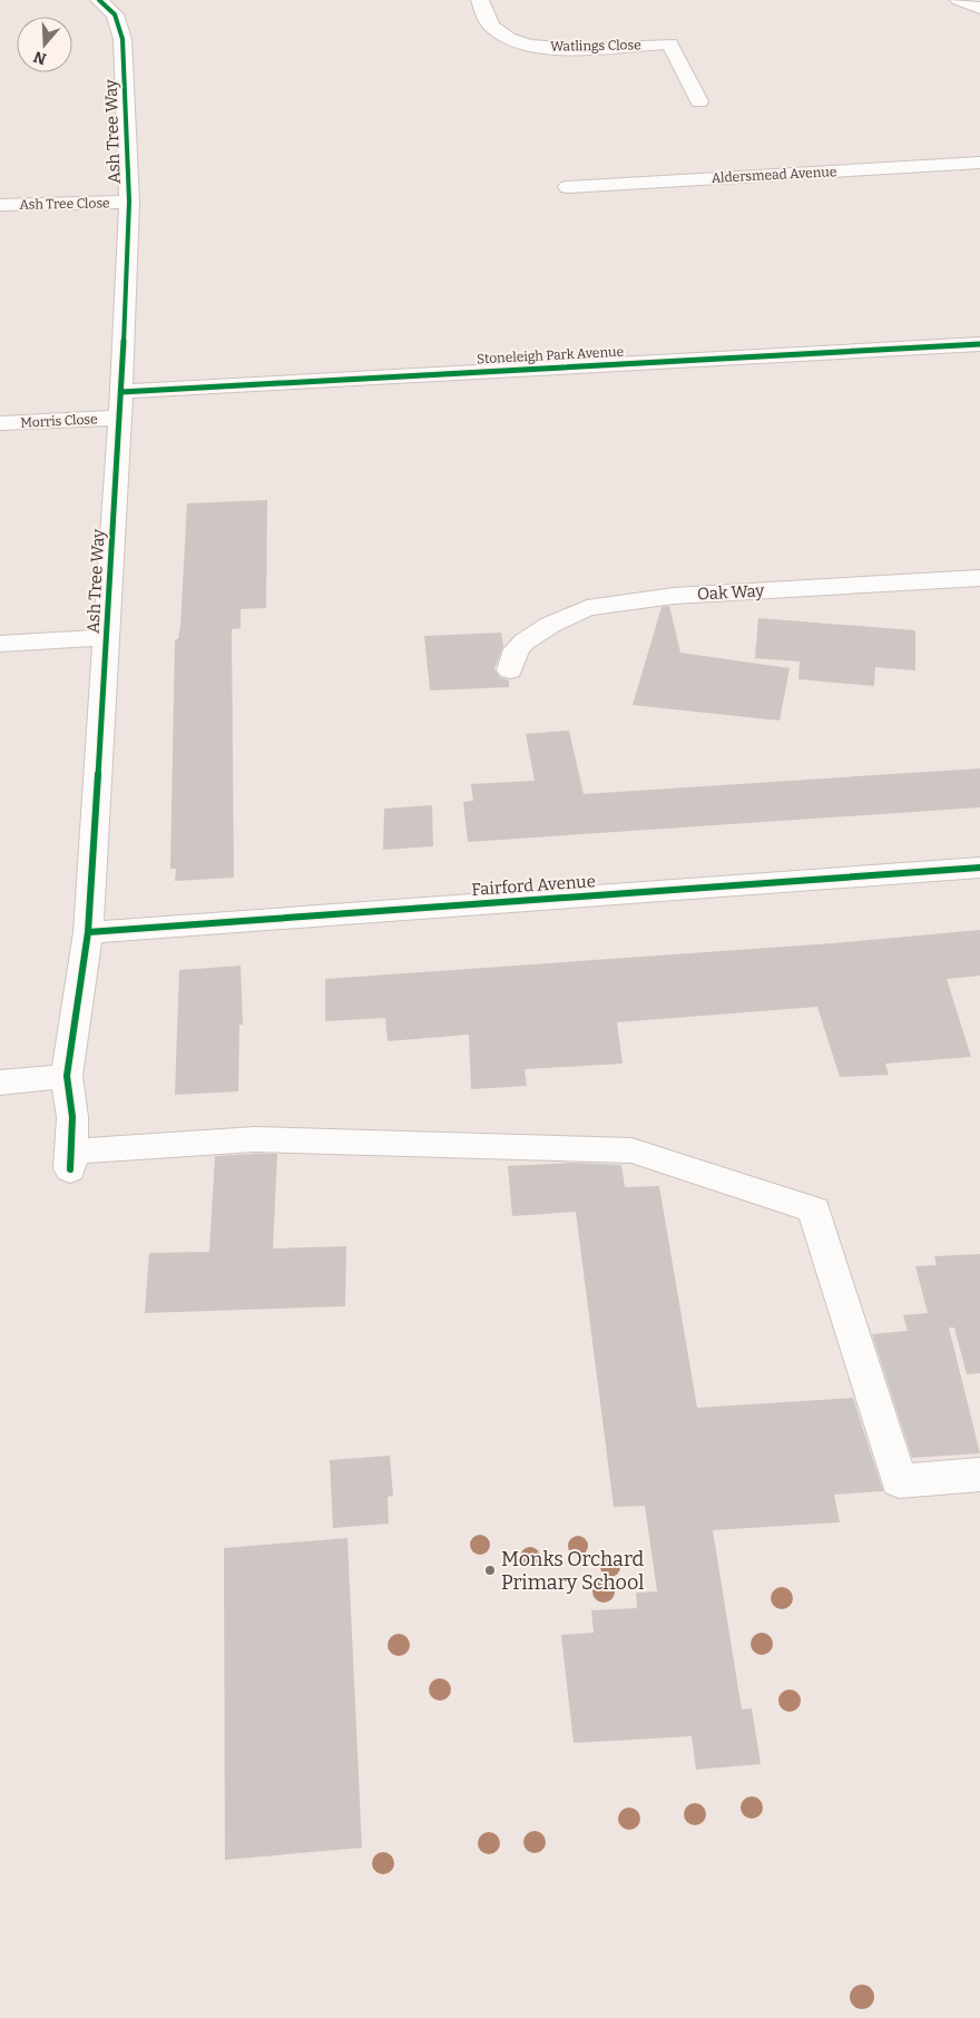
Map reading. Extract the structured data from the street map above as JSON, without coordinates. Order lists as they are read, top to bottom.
{
  "streets": {
    "street": [
      "Watlings Close",
      "Ash Tree Way",
      "Aldersmead Avenue",
      "Ash Tree Close",
      "Stoneleigh Park Avenue",
      "Morris Close",
      "Oak Way",
      "Fairford Avenue"
    ]
  },
  "crossings": [
    ["Ash Tree Way", "Ash Tree Close"],
    ["Ash Tree Way", "Stoneleigh Park Avenue"],
    ["Ash Tree Way", "Morris Close"],
    ["Ash Tree Way", "Fairford Avenue"]
  ],
  "places": ["Monks Orchard Primary School"],
  "north": "bottom"
}
